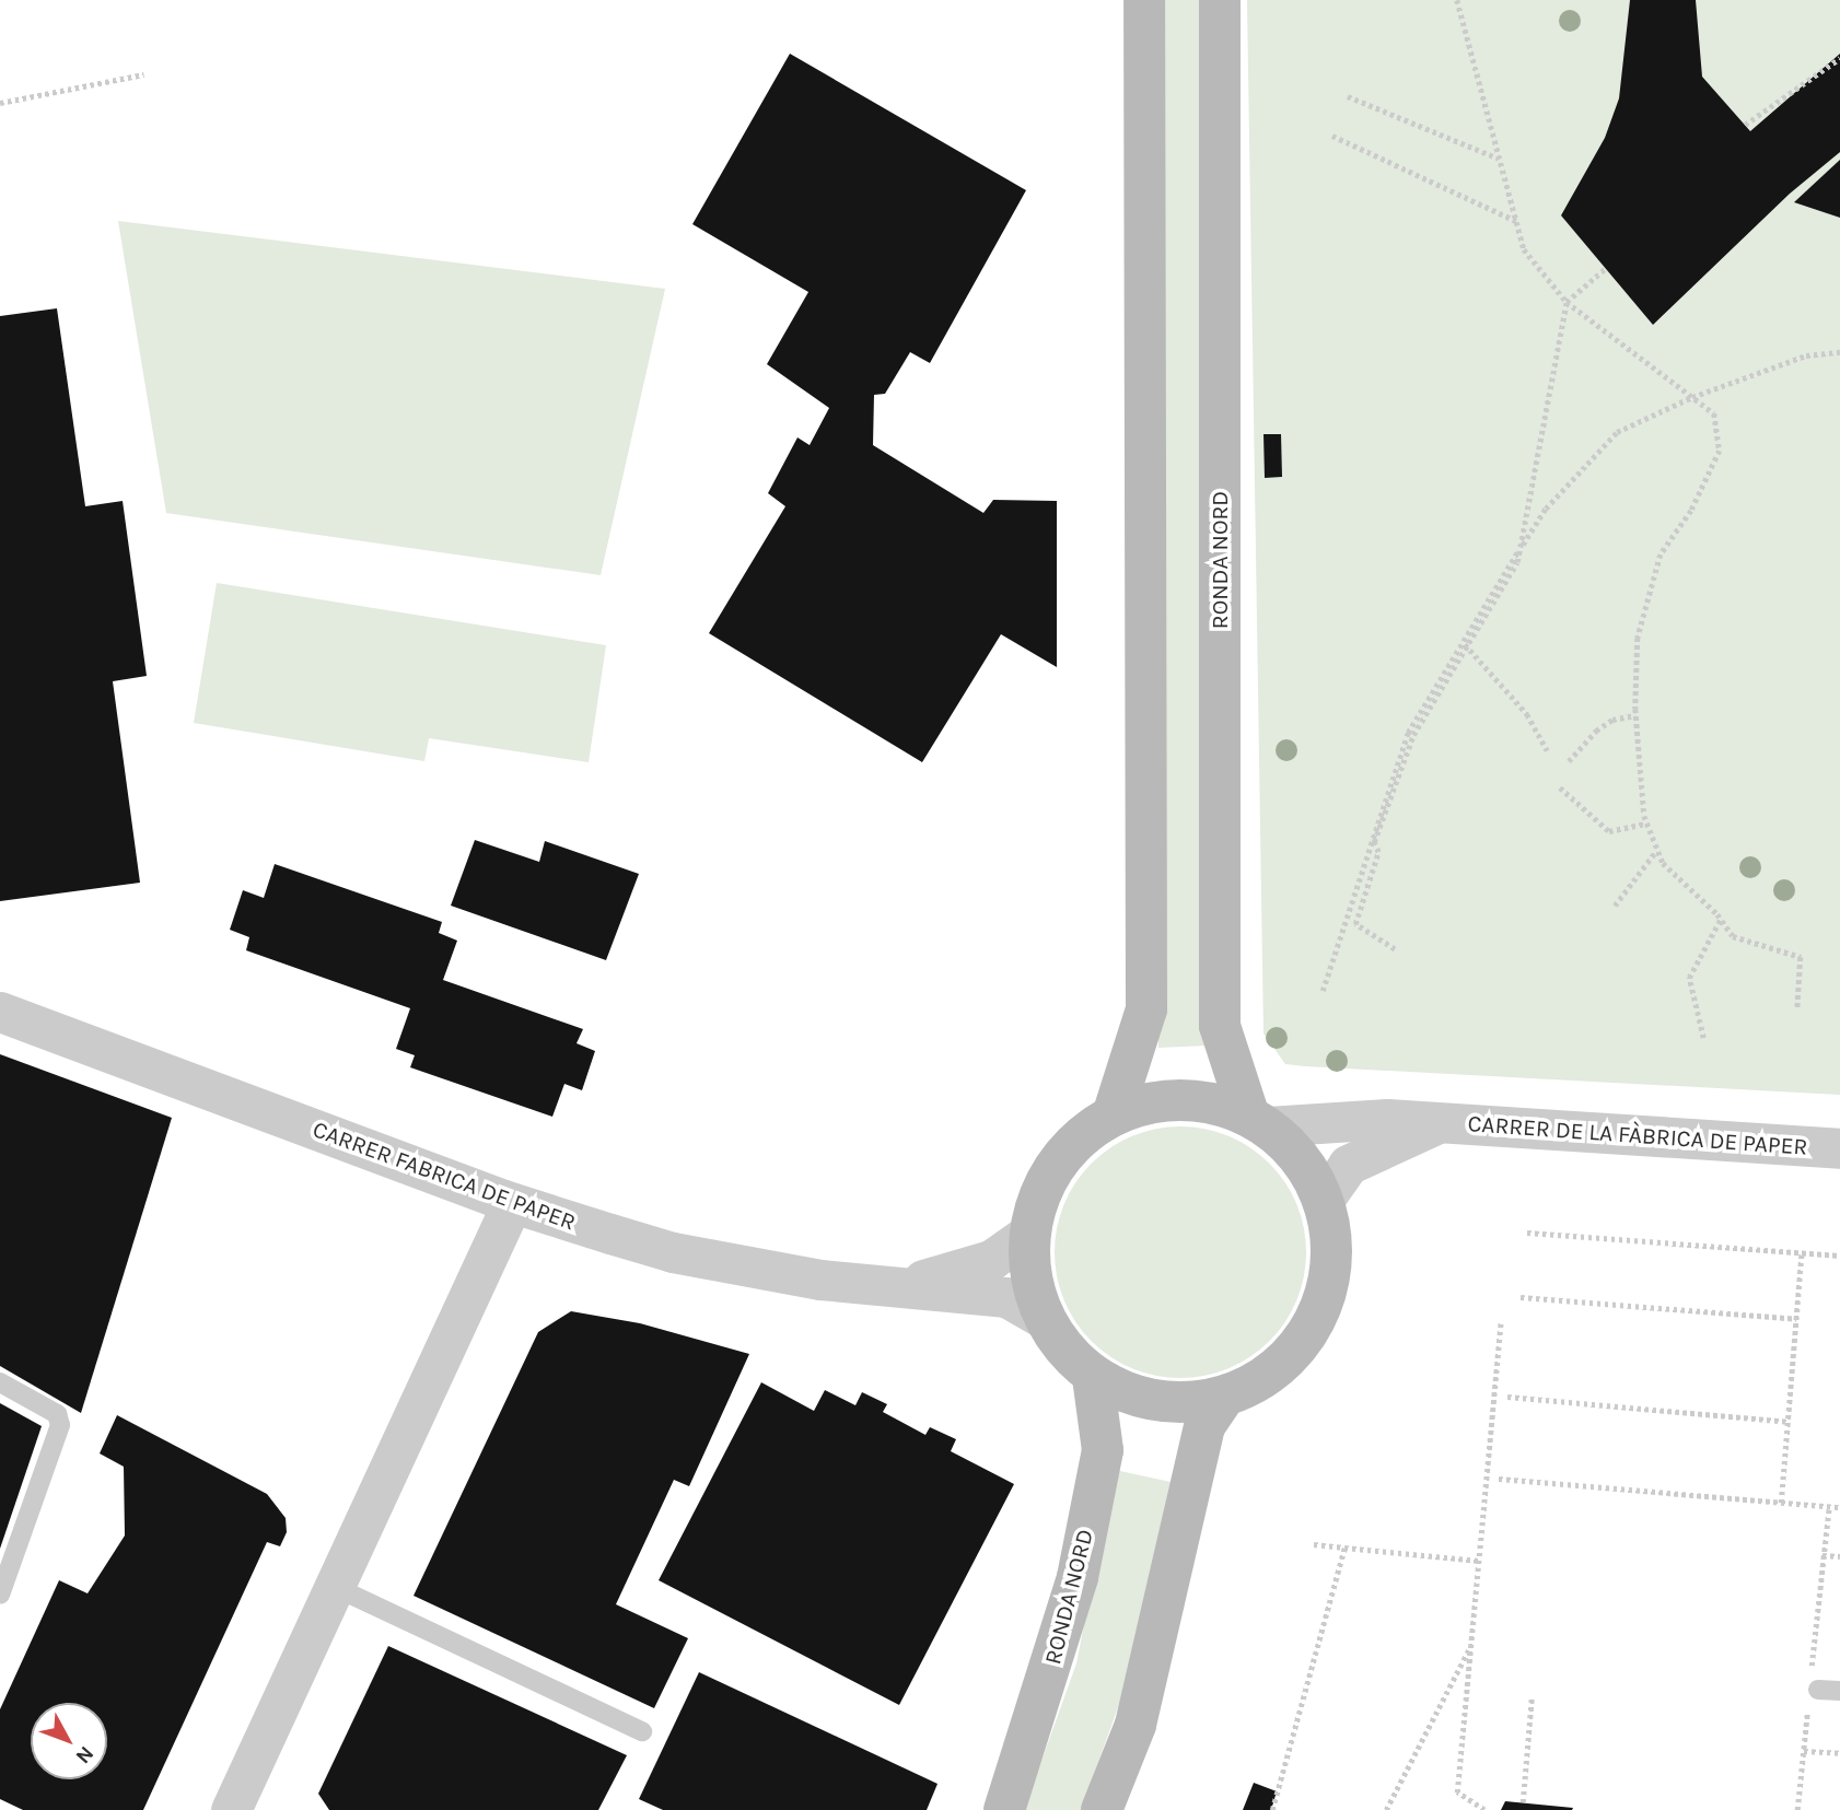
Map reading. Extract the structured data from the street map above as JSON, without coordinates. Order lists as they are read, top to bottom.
{
  "streets": {
    "main road": ["RONDA NORD"],
    "street": ["CARRER DE LA FÀBRICA DE PAPER", "CARRER FABRICA DE PAPER"]
  },
  "crossings": [
    ["RONDA NORD", "CARRER DE LA FÀBRICA DE PAPER"]
  ],
  "north": "bottom right"
}
